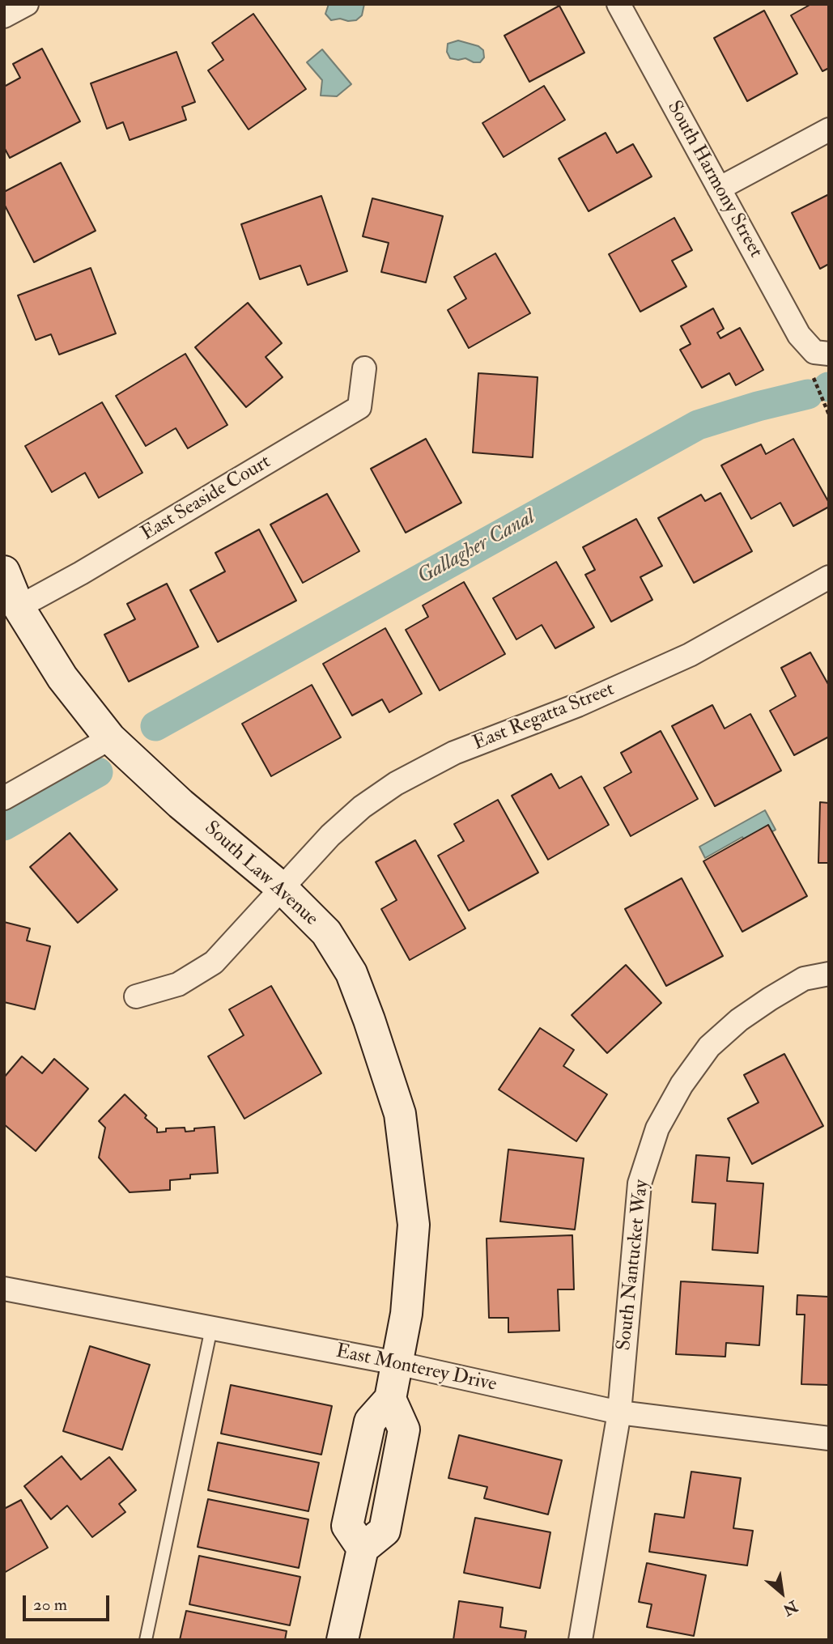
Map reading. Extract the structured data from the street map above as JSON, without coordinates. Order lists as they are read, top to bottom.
{
  "streets": {
    "street": [
      "South Harmony Street",
      "East Seaside Court",
      "East Regatta Street",
      "South Law Avenue",
      "South Nantucket Way",
      "East Monterey Drive"
    ]
  },
  "crossings": [
    ["East Seaside Court", "South Law Avenue"],
    ["East Regatta Street", "South Law Avenue"],
    ["South Law Avenue", "East Monterey Drive"],
    ["South Nantucket Way", "East Monterey Drive"]
  ],
  "water": ["Gallagher Canal"],
  "scale_bar": "20 m",
  "north": "bottom right"
}
